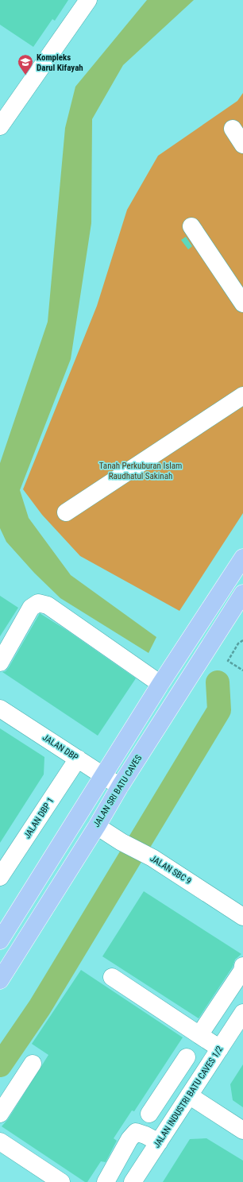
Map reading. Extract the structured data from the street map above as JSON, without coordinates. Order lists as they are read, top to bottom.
{
  "streets": {
    "main road": ["JALAN SRI BATU CAVES"],
    "street": [
      "JALAN DBP",
      "JALAN DBP 1",
      "JALAN SBC 9",
      "JALAN INDUSTRI BATU CAVES 1/2"
    ]
  },
  "crossings": [
    ["JALAN DBP", "JALAN SRI BATU CAVES"],
    ["JALAN DBP", "JALAN DBP 1"],
    ["JALAN SRI BATU CAVES", "JALAN SBC 9"]
  ],
  "parks": ["Tanah Perkuburan Islam Raudhatul Sakinah"],
  "places": {
    "school or university": ["Kompleks Darul Kifayah"]
  }
}
